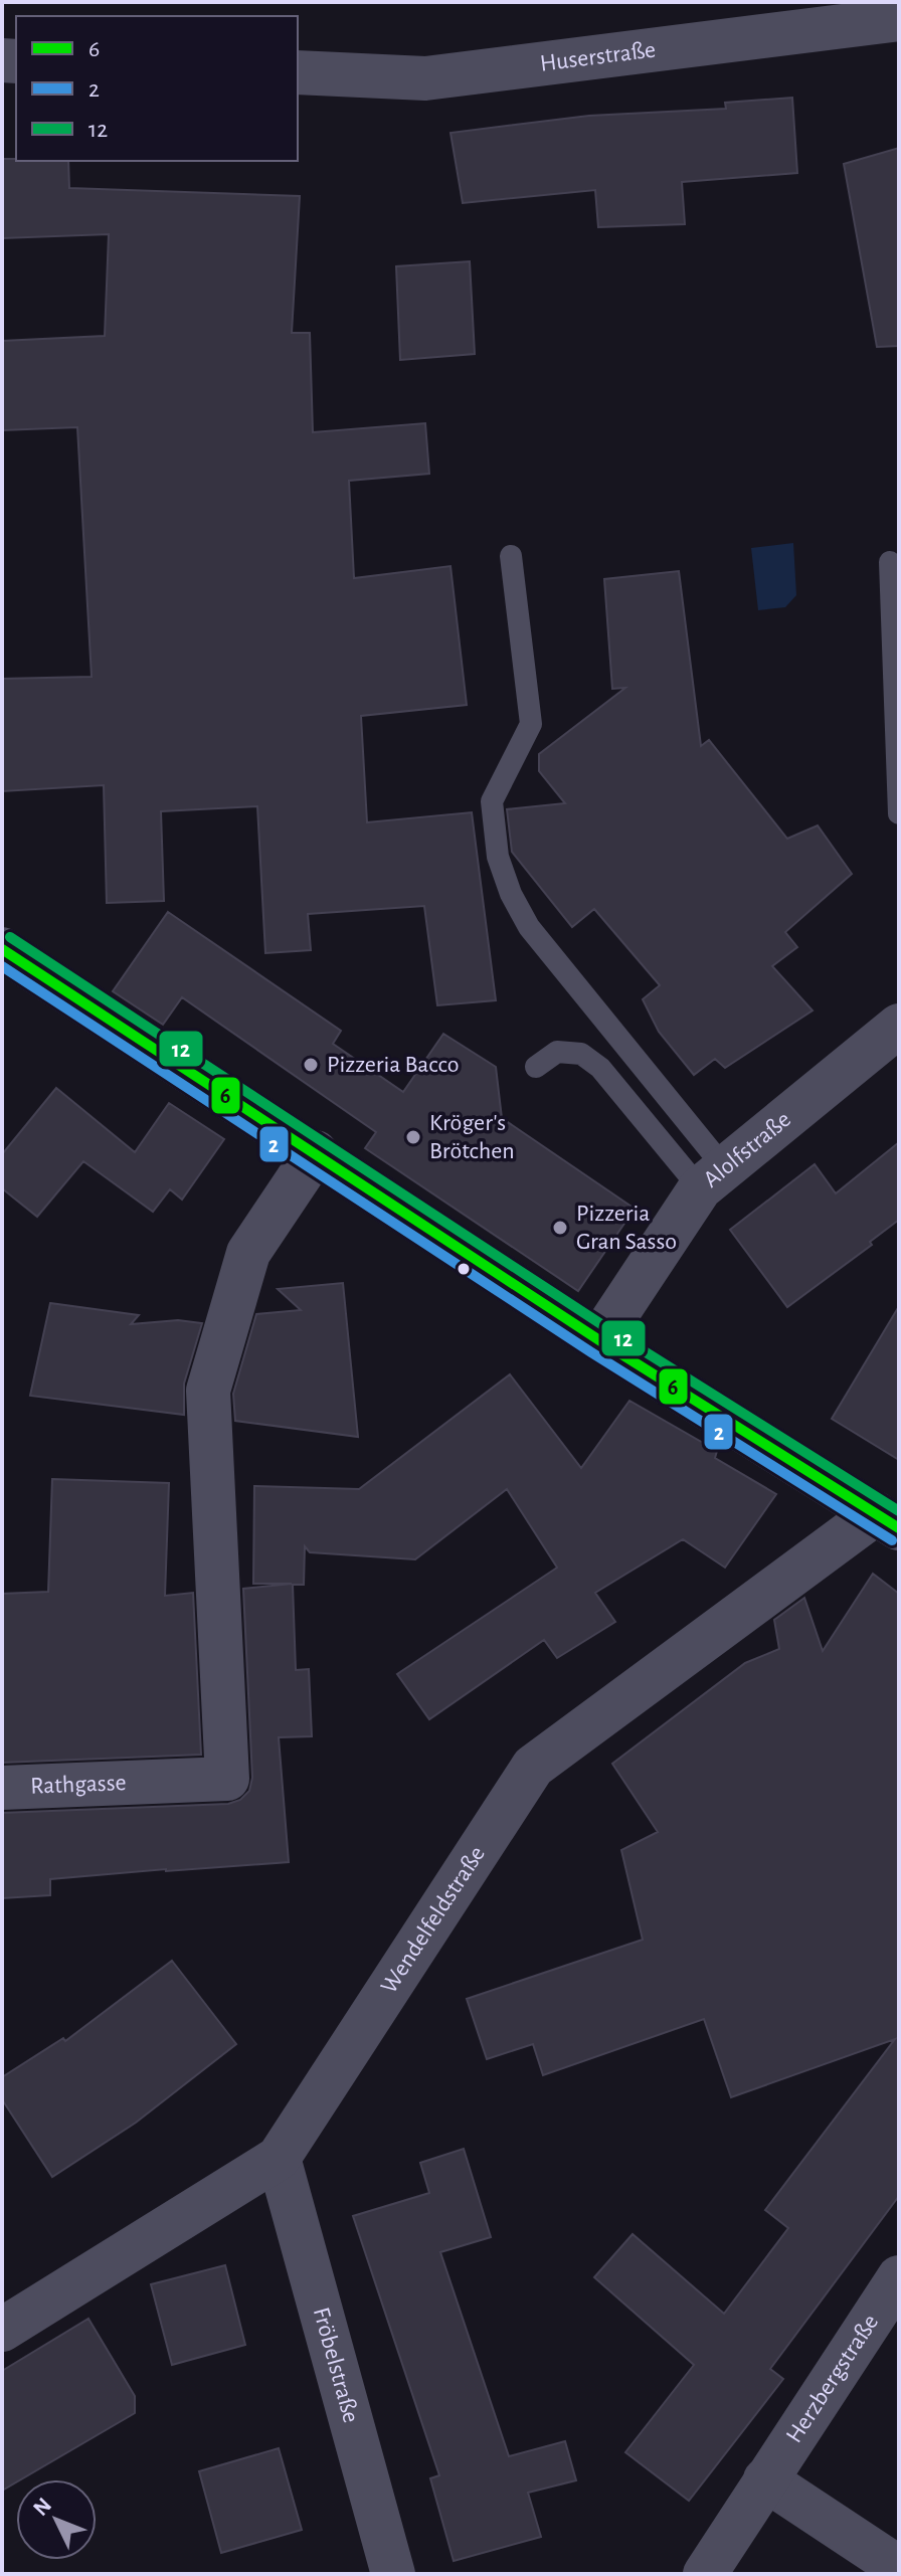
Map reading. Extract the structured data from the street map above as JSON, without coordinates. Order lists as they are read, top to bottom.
{
  "streets": {
    "street": [
      "Huserstraße",
      "Alolfstraße",
      "Rathgasse",
      "Wendelfeldstraße",
      "Fröbelstraße",
      "Herzbergstraße"
    ]
  },
  "crossings": [
    ["Wendelfeldstraße", "Fröbelstraße"]
  ],
  "places": ["Pizzeria Bacco", "Kröger's Brötchen", "Pizzeria Gran Sasso"],
  "lines": ["transit line 12", "transit line 6", "transit line 2"],
  "legend": ["6", "2", "12"],
  "north": "top left"
}
